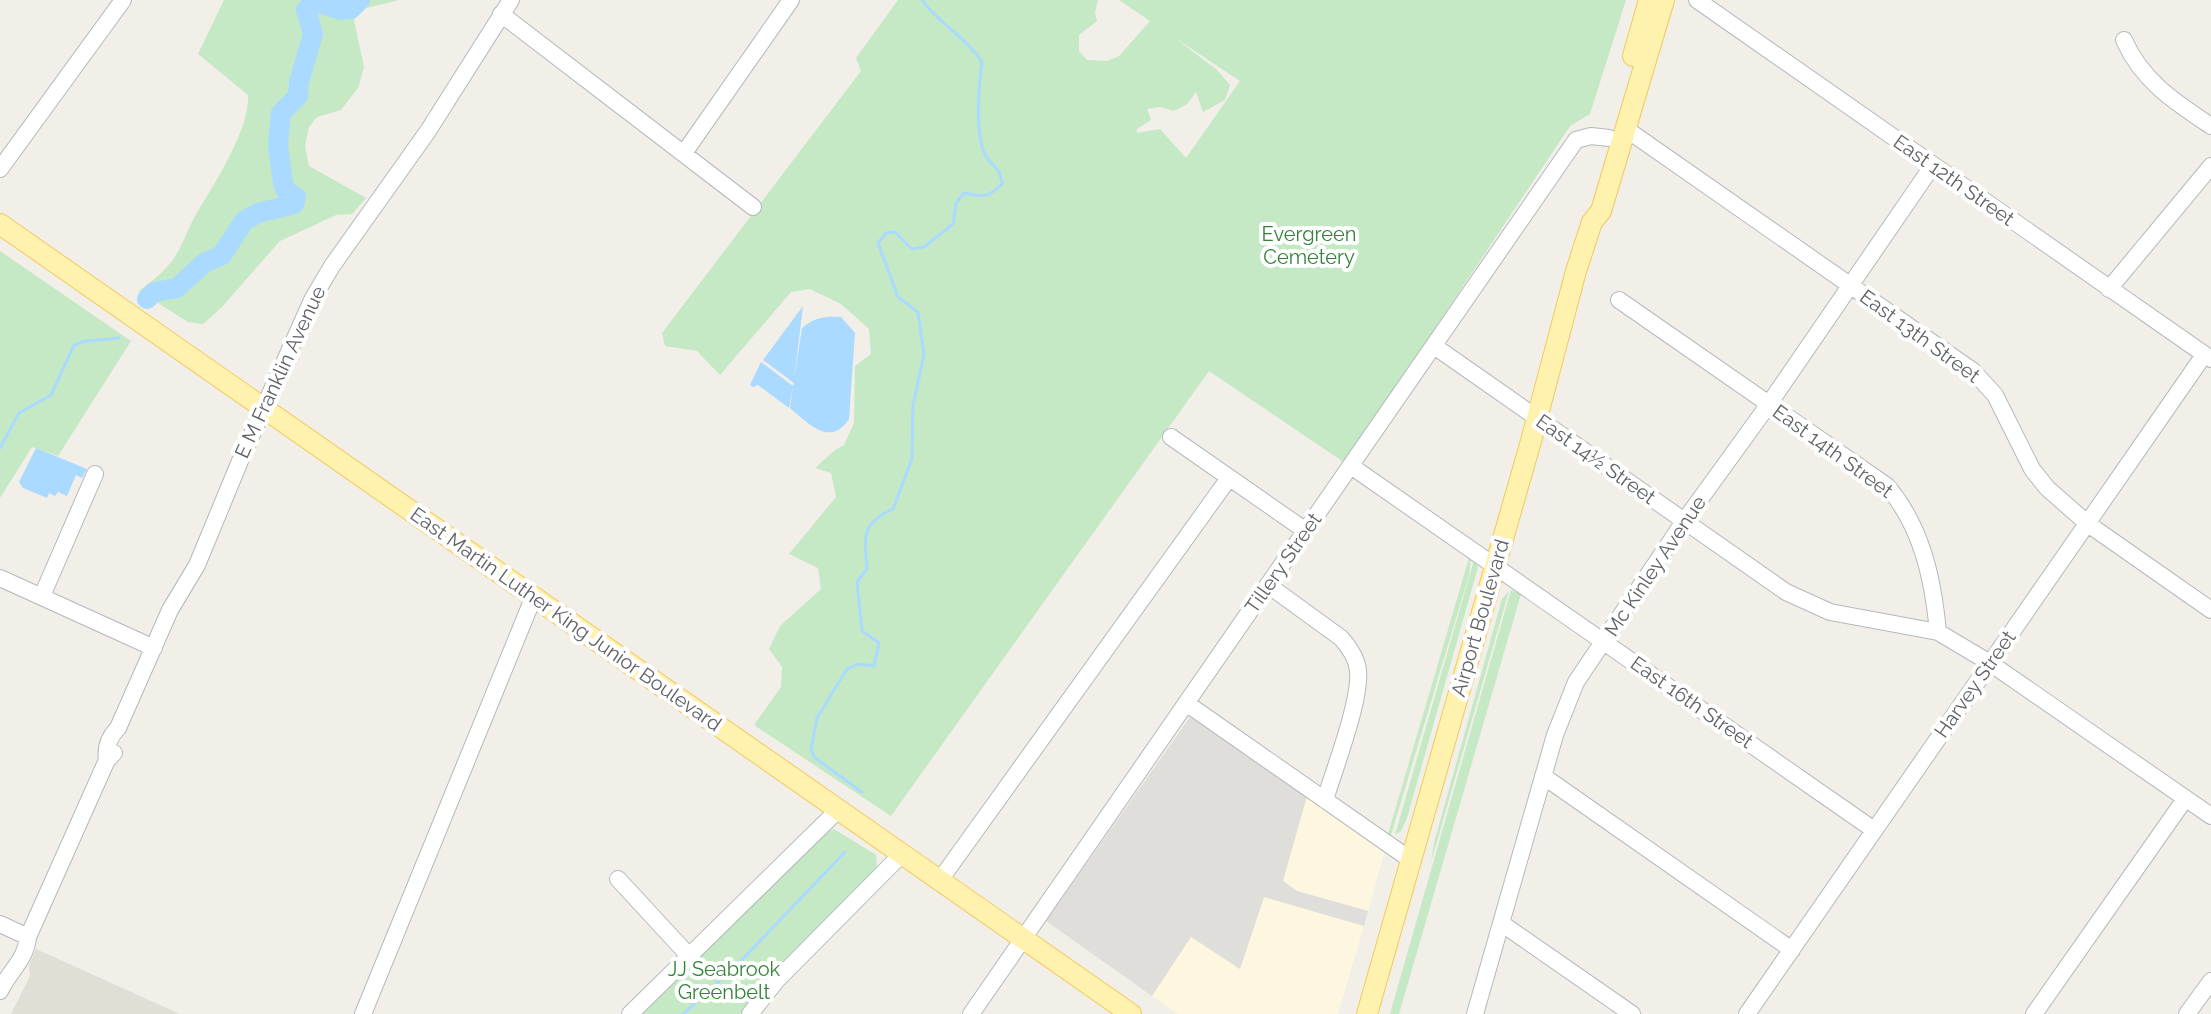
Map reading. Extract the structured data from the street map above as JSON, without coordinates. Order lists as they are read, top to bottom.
{
  "streets": {
    "main road": ["Airport Boulevard", "East Martin Luther King Junior Boulevard"],
    "street": [
      "East 12th Street",
      "East 13th Street",
      "E M Franklin Avenue",
      "East 14th Street",
      "East 14½ Street",
      "Tillery Street",
      "Mc Kinley Avenue",
      "Harvey Street",
      "East 16th Street"
    ]
  },
  "crossings": [
    ["East 12th Street", "Mc Kinley Avenue"],
    ["East 12th Street", "Harvey Street"],
    ["East 13th Street", "Tillery Street"],
    ["East 13th Street", "Mc Kinley Avenue"],
    ["East 13th Street", "Airport Boulevard"],
    ["East 13th Street", "Harvey Street"],
    ["E M Franklin Avenue", "East Martin Luther King Junior Boulevard"],
    ["East 14th Street", "East 14½ Street"],
    ["East 14th Street", "Mc Kinley Avenue"],
    ["East 14½ Street", "Tillery Street"],
    ["East 14½ Street", "Mc Kinley Avenue"],
    ["East 14½ Street", "Airport Boulevard"],
    ["Tillery Street", "Airport Boulevard"],
    ["Tillery Street", "East Martin Luther King Junior Boulevard"],
    ["Tillery Street", "East 16th Street"],
    ["Mc Kinley Avenue", "East 16th Street"],
    ["Airport Boulevard", "East 16th Street"],
    ["Harvey Street", "East 16th Street"]
  ],
  "parks": ["Evergreen Cemetery", "JJ Seabrook Greenbelt"]
}
